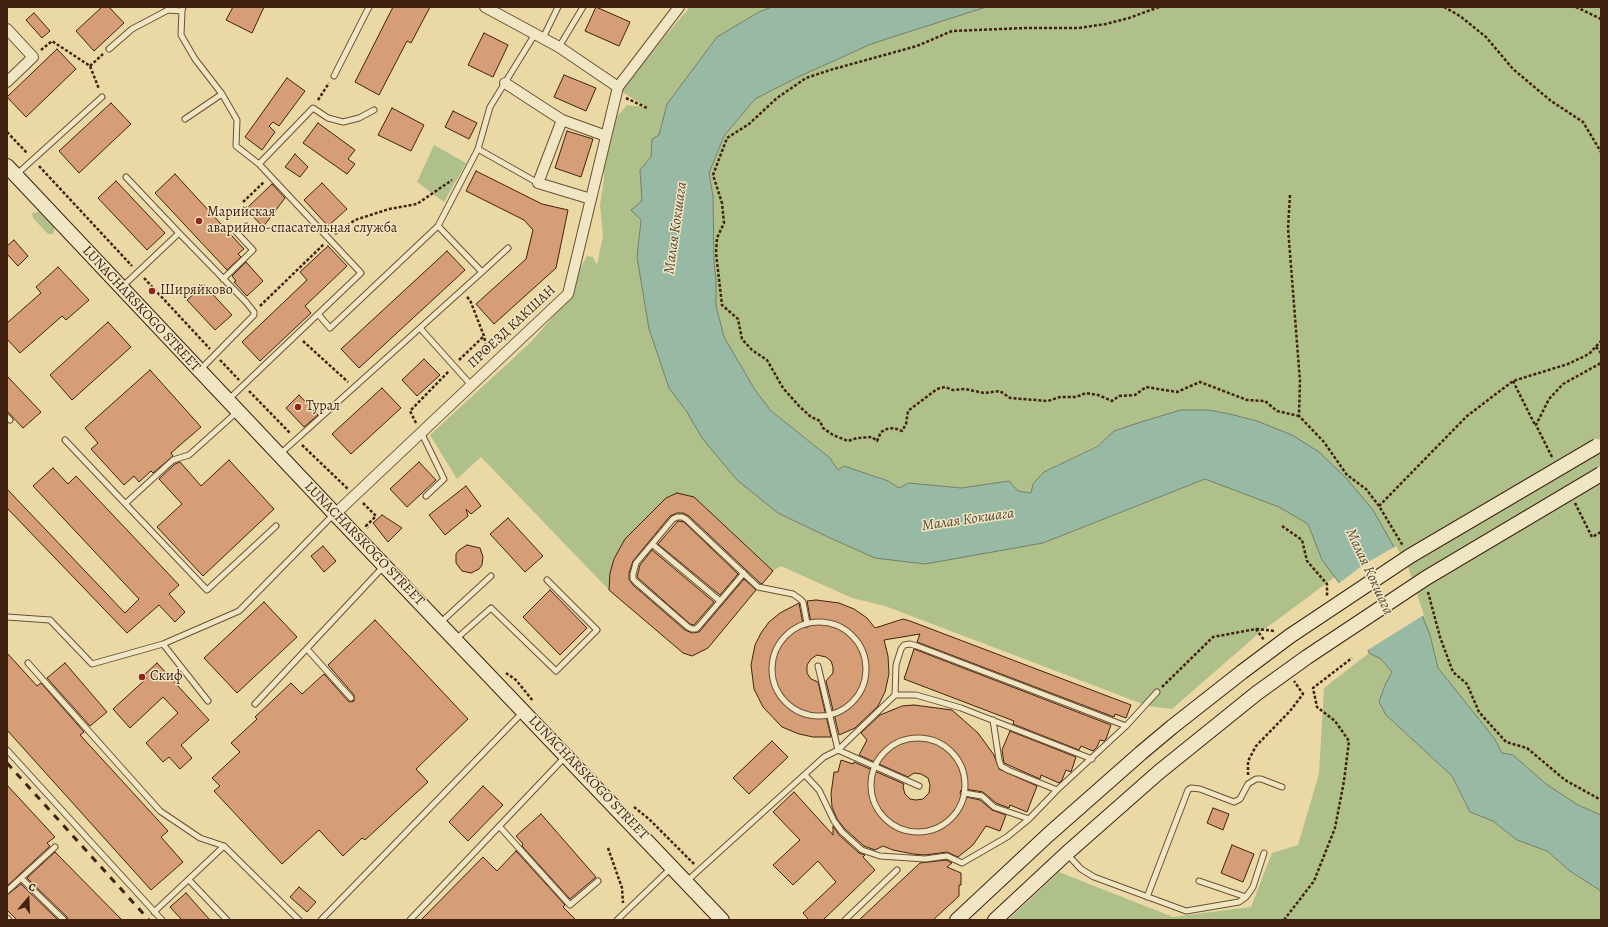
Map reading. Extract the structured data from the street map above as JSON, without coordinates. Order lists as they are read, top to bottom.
{
  "streets": {
    "main road": ["LUNACHARSKOGO STREET"],
    "street": ["ПРОЕЗД КАКШАН"]
  },
  "crossings": [
    ["LUNACHARSKOGO STREET", "ПРОЕЗД КАКШАН"]
  ],
  "water": ["Малая Кокшага"],
  "places": [
    "Марийская аварийно-спасательная служба",
    "Ширяйково",
    "Турал",
    "Скиф"
  ],
  "north": "top"
}
